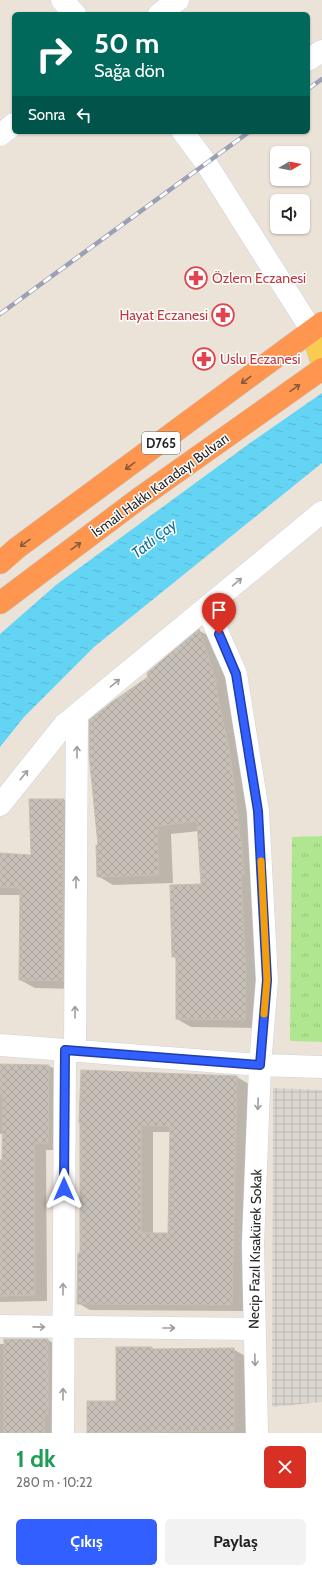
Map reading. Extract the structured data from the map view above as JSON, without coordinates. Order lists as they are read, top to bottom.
{
  "streets": {
    "highway": ["D765", "İsmail Hakkı Karadayı Bulvarı"],
    "street": ["Necip Fazıl Kısakürek Sokak"]
  },
  "water": ["Tatlı Çay"],
  "places": {
    "pharmacy": ["Özlem Eczanesi", "Hayat Eczanesi", "Uslu Eczanesi"]
  },
  "north": "right",
  "page": {
    "turn": ["50 m", "Sağa dön"],
    "then": "Sonra",
    "heading": ["1 dk", "280 m · 10:22"],
    "buttons": ["Çıkış", "Paylaş"]
  }
}
